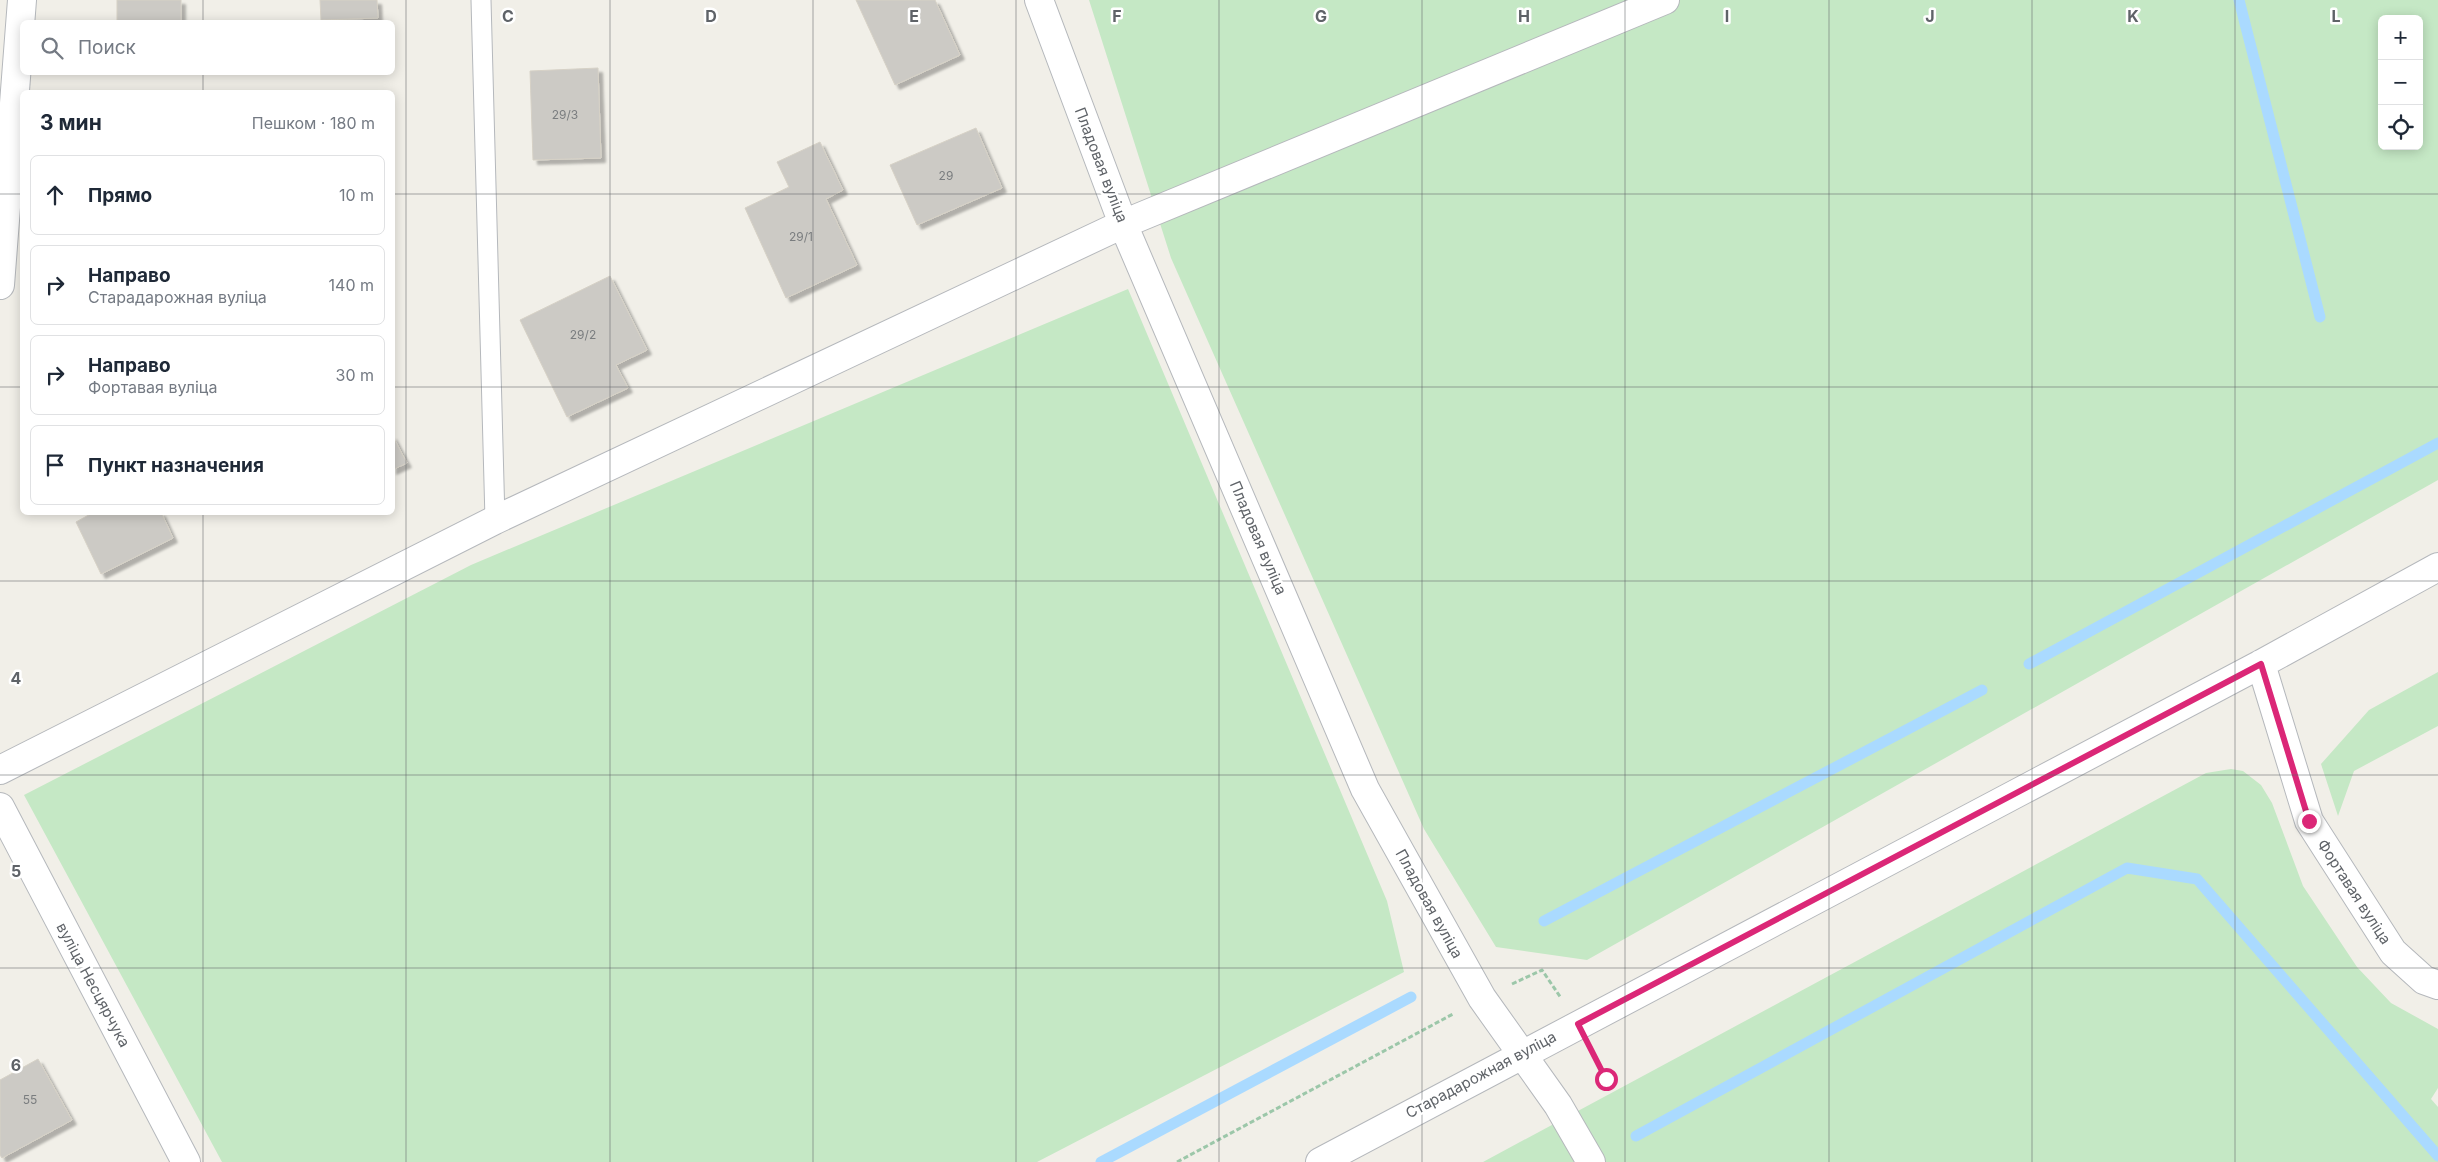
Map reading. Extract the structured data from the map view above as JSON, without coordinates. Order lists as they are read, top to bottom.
{
  "streets": {
    "street": [
      "Пладовая вуліца",
      "Фортавая вуліца",
      "вуліца Несцярчука",
      "Старадарожная вуліца"
    ]
  },
  "crossings": [
    ["Пладовая вуліца", "Старадарожная вуліца"],
    ["Фортавая вуліца", "Старадарожная вуліца"]
  ],
  "house_numbers": [
    "29/3",
    "29",
    "29/1",
    "29/2",
    "55"
  ],
  "page": {
    "map_buttons": ["+", "−"],
    "search": "Поиск",
    "heading": ["3 мин", "Пешком · 180 m"],
    "list": [
      ["Прямо", "10 m"],
      ["Направо", "Старадарожная вуліца", "140 m"],
      ["Направо", "Фортавая вуліца", "30 m"],
      "Пункт назначения"
    ]
  },
  "grid": {
    "columns": [
      "C",
      "D",
      "E",
      "F",
      "G",
      "H",
      "I",
      "J",
      "K",
      "L"
    ],
    "rows": ["4", "5", "6"]
  }
}
